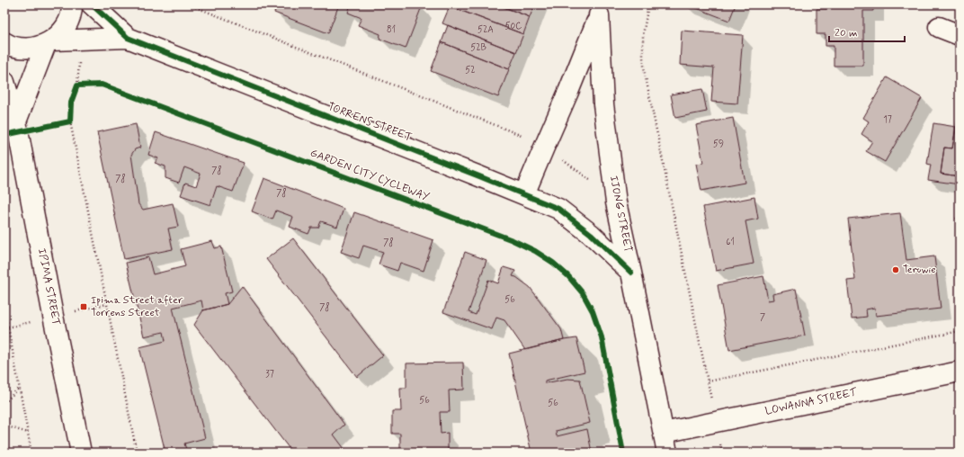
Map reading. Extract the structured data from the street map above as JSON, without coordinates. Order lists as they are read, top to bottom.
{
  "streets": {
    "street": [
      "TORRENS STREET",
      "IJONG STREET",
      "IPIMA STREET",
      "LOWANNA STREET"
    ],
    "cycle path": ["GARDEN CITY CYCLEWAY"]
  },
  "crossings": [
    ["TORRENS STREET", "IJONG STREET"],
    ["IJONG STREET", "LOWANNA STREET"]
  ],
  "places": {
    "other": ["Terowie"],
    "transit": ["Ipima Street after Torrens Street"]
  },
  "house_numbers": [
    "50C",
    "81",
    "52A",
    "52B",
    "52",
    "17",
    "59",
    "78",
    "78",
    "78",
    "61",
    "78",
    "56",
    "78",
    "7",
    "37",
    "56",
    "56"
  ],
  "scale_bar": "20 m"
}
